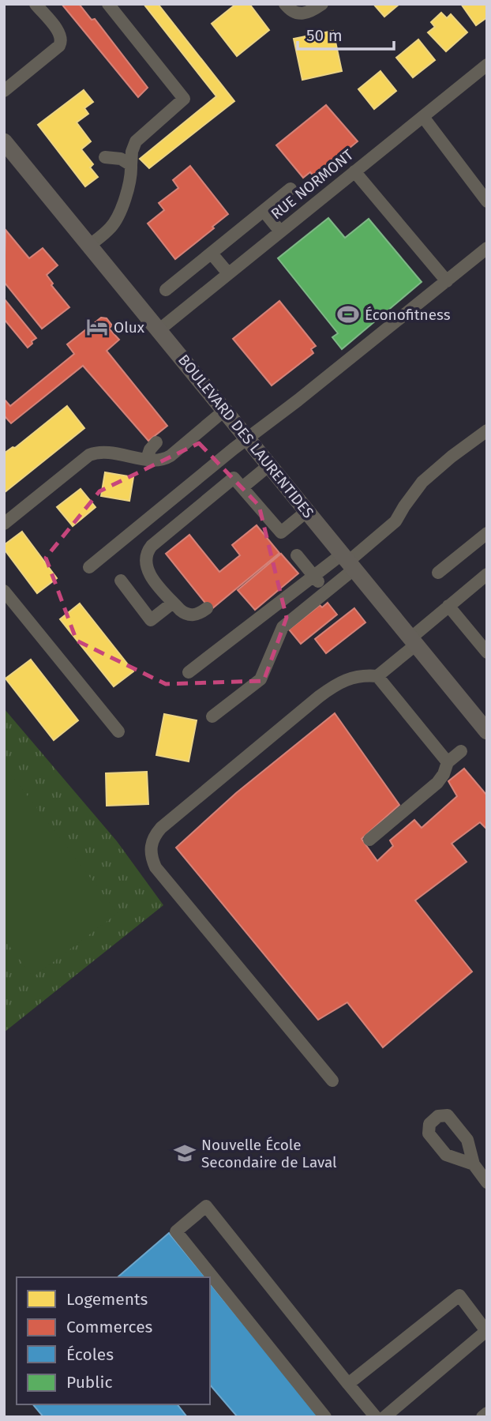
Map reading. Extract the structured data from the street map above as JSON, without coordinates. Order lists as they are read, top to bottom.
{
  "streets": {
    "main road": ["BOULEVARD DES LAURENTIDES"],
    "street": ["RUE NORMONT"]
  },
  "crossings": [
    ["RUE NORMONT", "BOULEVARD DES LAURENTIDES"]
  ],
  "places": {
    "sports": ["Éconofitness"],
    "hotel": ["Olux"],
    "school or university": ["Nouvelle École Secondaire de Laval"]
  },
  "legend": [
    "Logements",
    "Commerces",
    "Écoles",
    "Public"
  ],
  "scale_bar": "50 m"
}
